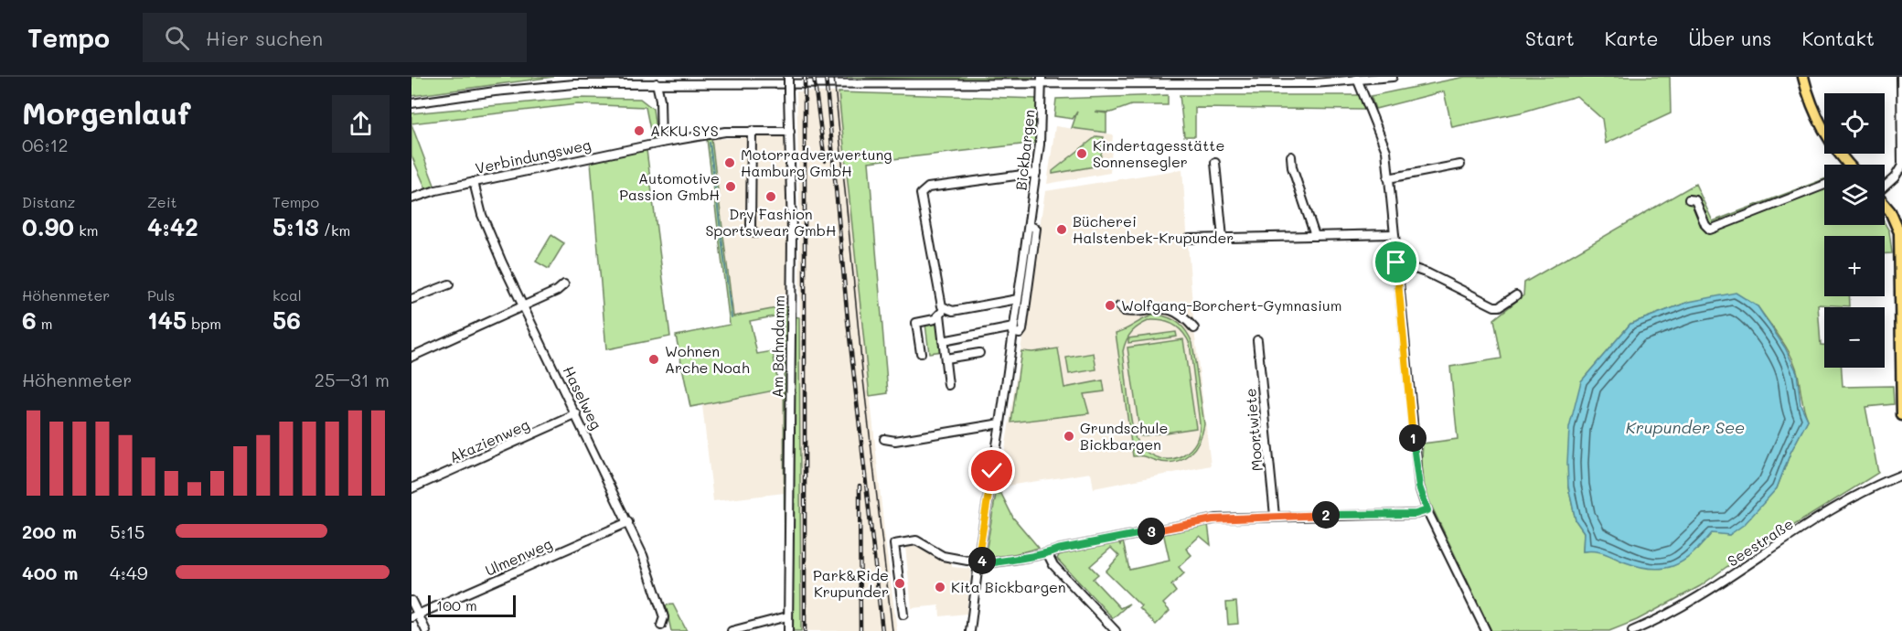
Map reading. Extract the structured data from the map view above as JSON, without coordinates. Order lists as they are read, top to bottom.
{
  "streets": {
    "street": [
      "Bickbargen",
      "Verbindungsweg",
      "Am Bahndamm",
      "Haselweg",
      "Moortwiete",
      "Akazienweg",
      "Seestraße",
      "Ulmenweg"
    ]
  },
  "crossings": [
    ["Verbindungsweg", "Am Bahndamm"],
    ["Verbindungsweg", "Haselweg"],
    ["Haselweg", "Akazienweg"],
    ["Haselweg", "Ulmenweg"]
  ],
  "water": ["Krupunder See"],
  "places": [
    "AKKU SYS",
    "Kindertagesstätte Sonnensegler",
    "Motorradverwertung Hamburg GmbH",
    "Automotive Passion GmbH",
    "Dry Fashion Sportswear GmbH",
    "Bücherei Halstenbek-Krupunder",
    "Wolfgang-Borchert-Gymnasium",
    "Wohnen Arche Noah",
    "Grundschule Bickbargen",
    "Park&Ride Krupunder",
    "Kita Bickbargen"
  ],
  "scale_bar": "100 m",
  "page": {
    "header": "Tempo",
    "search": "Hier suchen",
    "nav": [
      "Start",
      "Karte",
      "Über uns",
      "Kontakt"
    ],
    "heading": ["Morgenlauf", "06:12"],
    "map_buttons": ["+", "−"],
    "stats": [
      ["Distanz", "0.90 km"],
      ["Zeit", "4:42"],
      ["Tempo", "5:13 /km"],
      ["Höhenmeter", "6 m"],
      ["Puls", "145 bpm"],
      ["kcal", "56"]
    ],
    "chart": ["Höhenmeter", "25–31 m"],
    "pins": [
      "1",
      "2",
      "3",
      "4"
    ],
    "list": [
      {
        "name": "200 m",
        "note": "5:15"
      },
      {
        "name": "400 m",
        "note": "4:49"
      }
    ],
    "scale": "100 m"
  }
}
